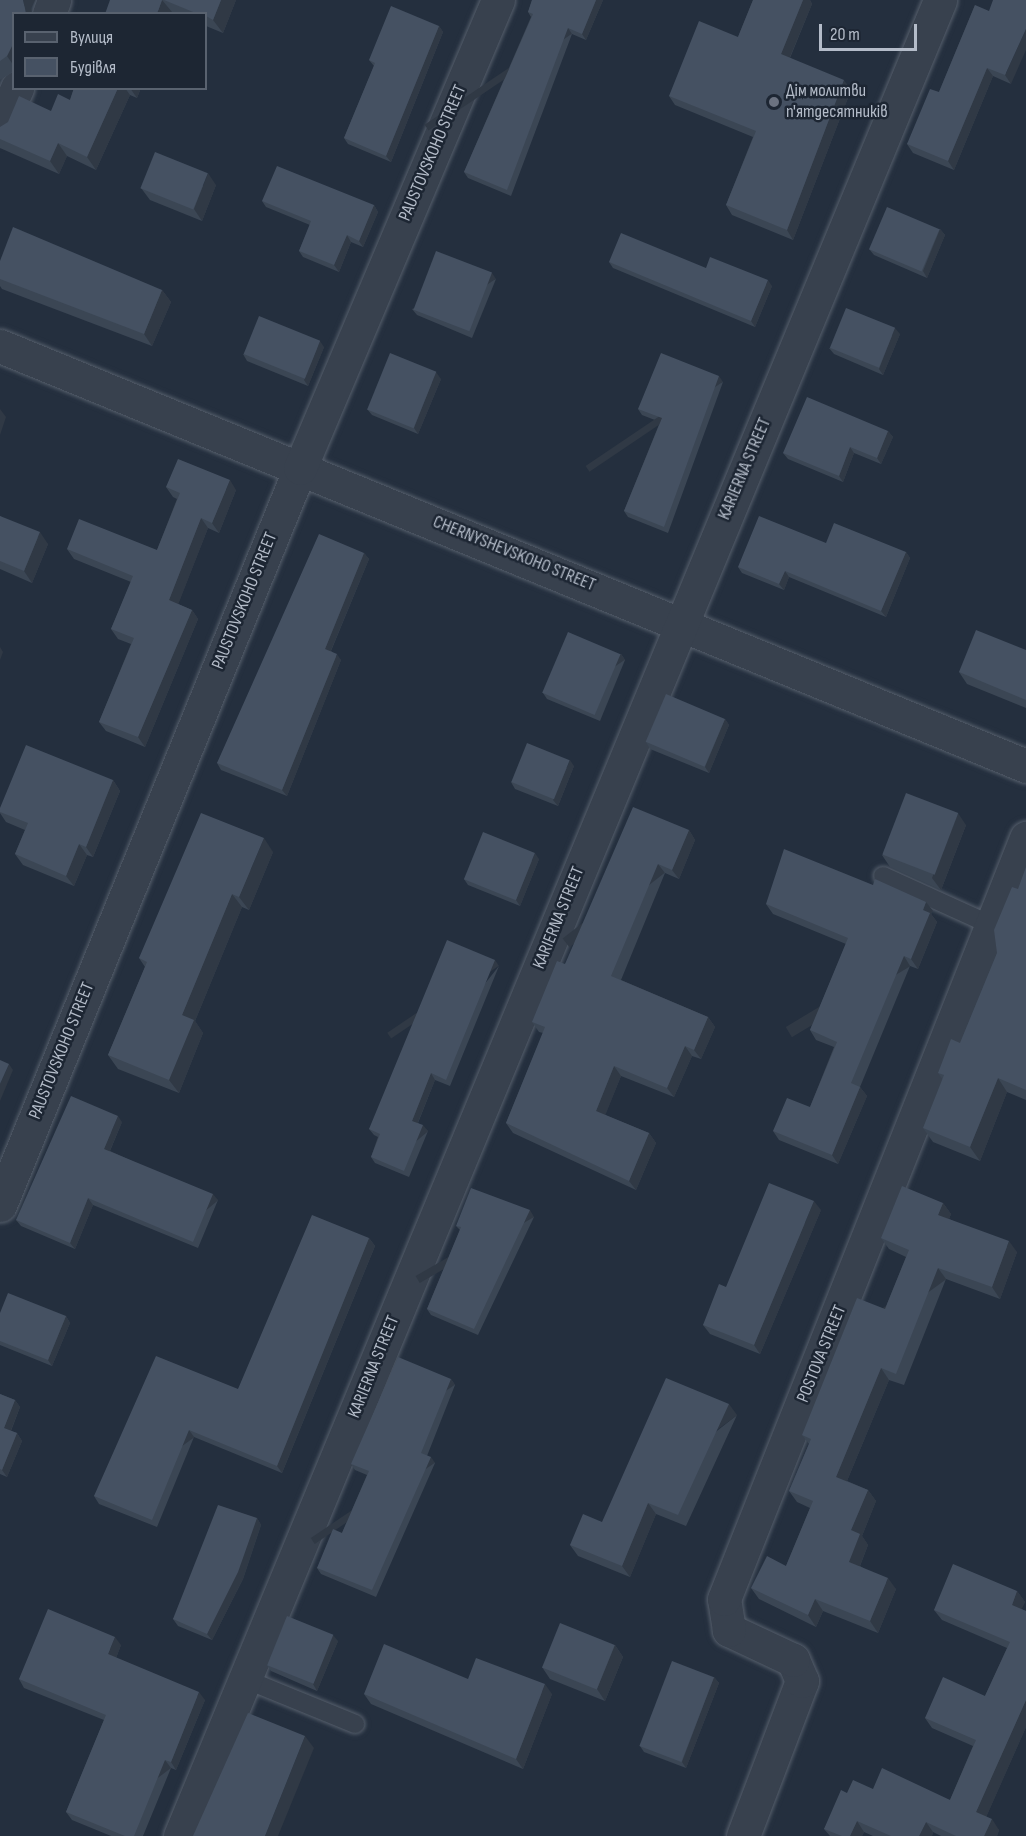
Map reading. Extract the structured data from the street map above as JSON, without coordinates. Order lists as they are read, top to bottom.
{
  "streets": {
    "street": [
      "PAUSTOVSKOHO STREET",
      "KARIERNA STREET",
      "CHERNYSHEVSKOHO STREET",
      "POSTOVA STREET"
    ]
  },
  "crossings": [
    ["PAUSTOVSKOHO STREET", "CHERNYSHEVSKOHO STREET"],
    ["KARIERNA STREET", "CHERNYSHEVSKOHO STREET"]
  ],
  "places": ["Дім молитви п'ятдесятників"],
  "legend": ["Вулиця", "Будівля"],
  "scale_bar": "20 m"
}
